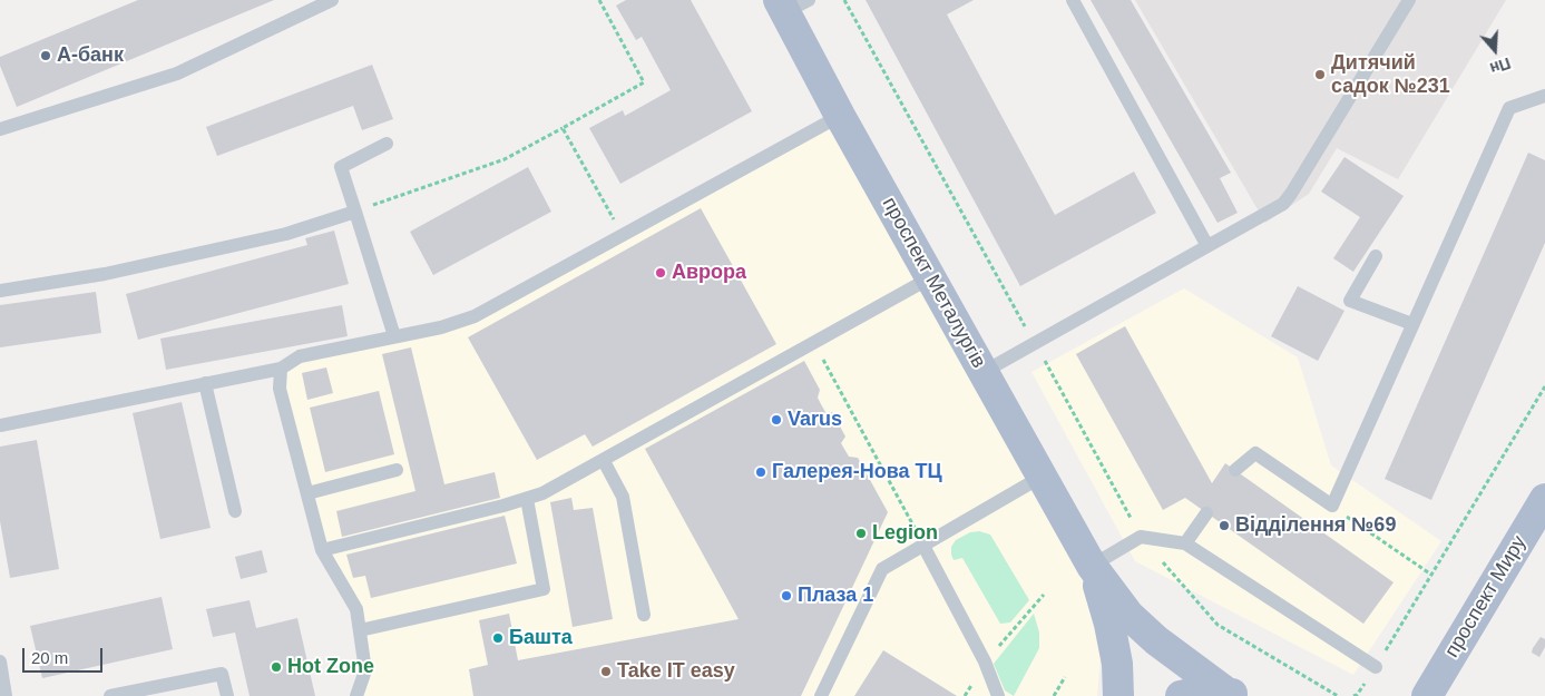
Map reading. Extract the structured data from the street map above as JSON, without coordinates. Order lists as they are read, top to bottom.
{
  "streets": {
    "main road": ["проспект Металургів", "проспект Миру"]
  },
  "places": [
    "А-банк",
    "Дитячий садок №231",
    "Аврора",
    "Varus",
    "Галерея-Нова ТЦ",
    "Відділення №69",
    "Legion",
    "Плаза 1",
    "Башта",
    "Hot Zone",
    "Take IT easy"
  ],
  "scale_bar": "20 m",
  "north": "bottom"
}
